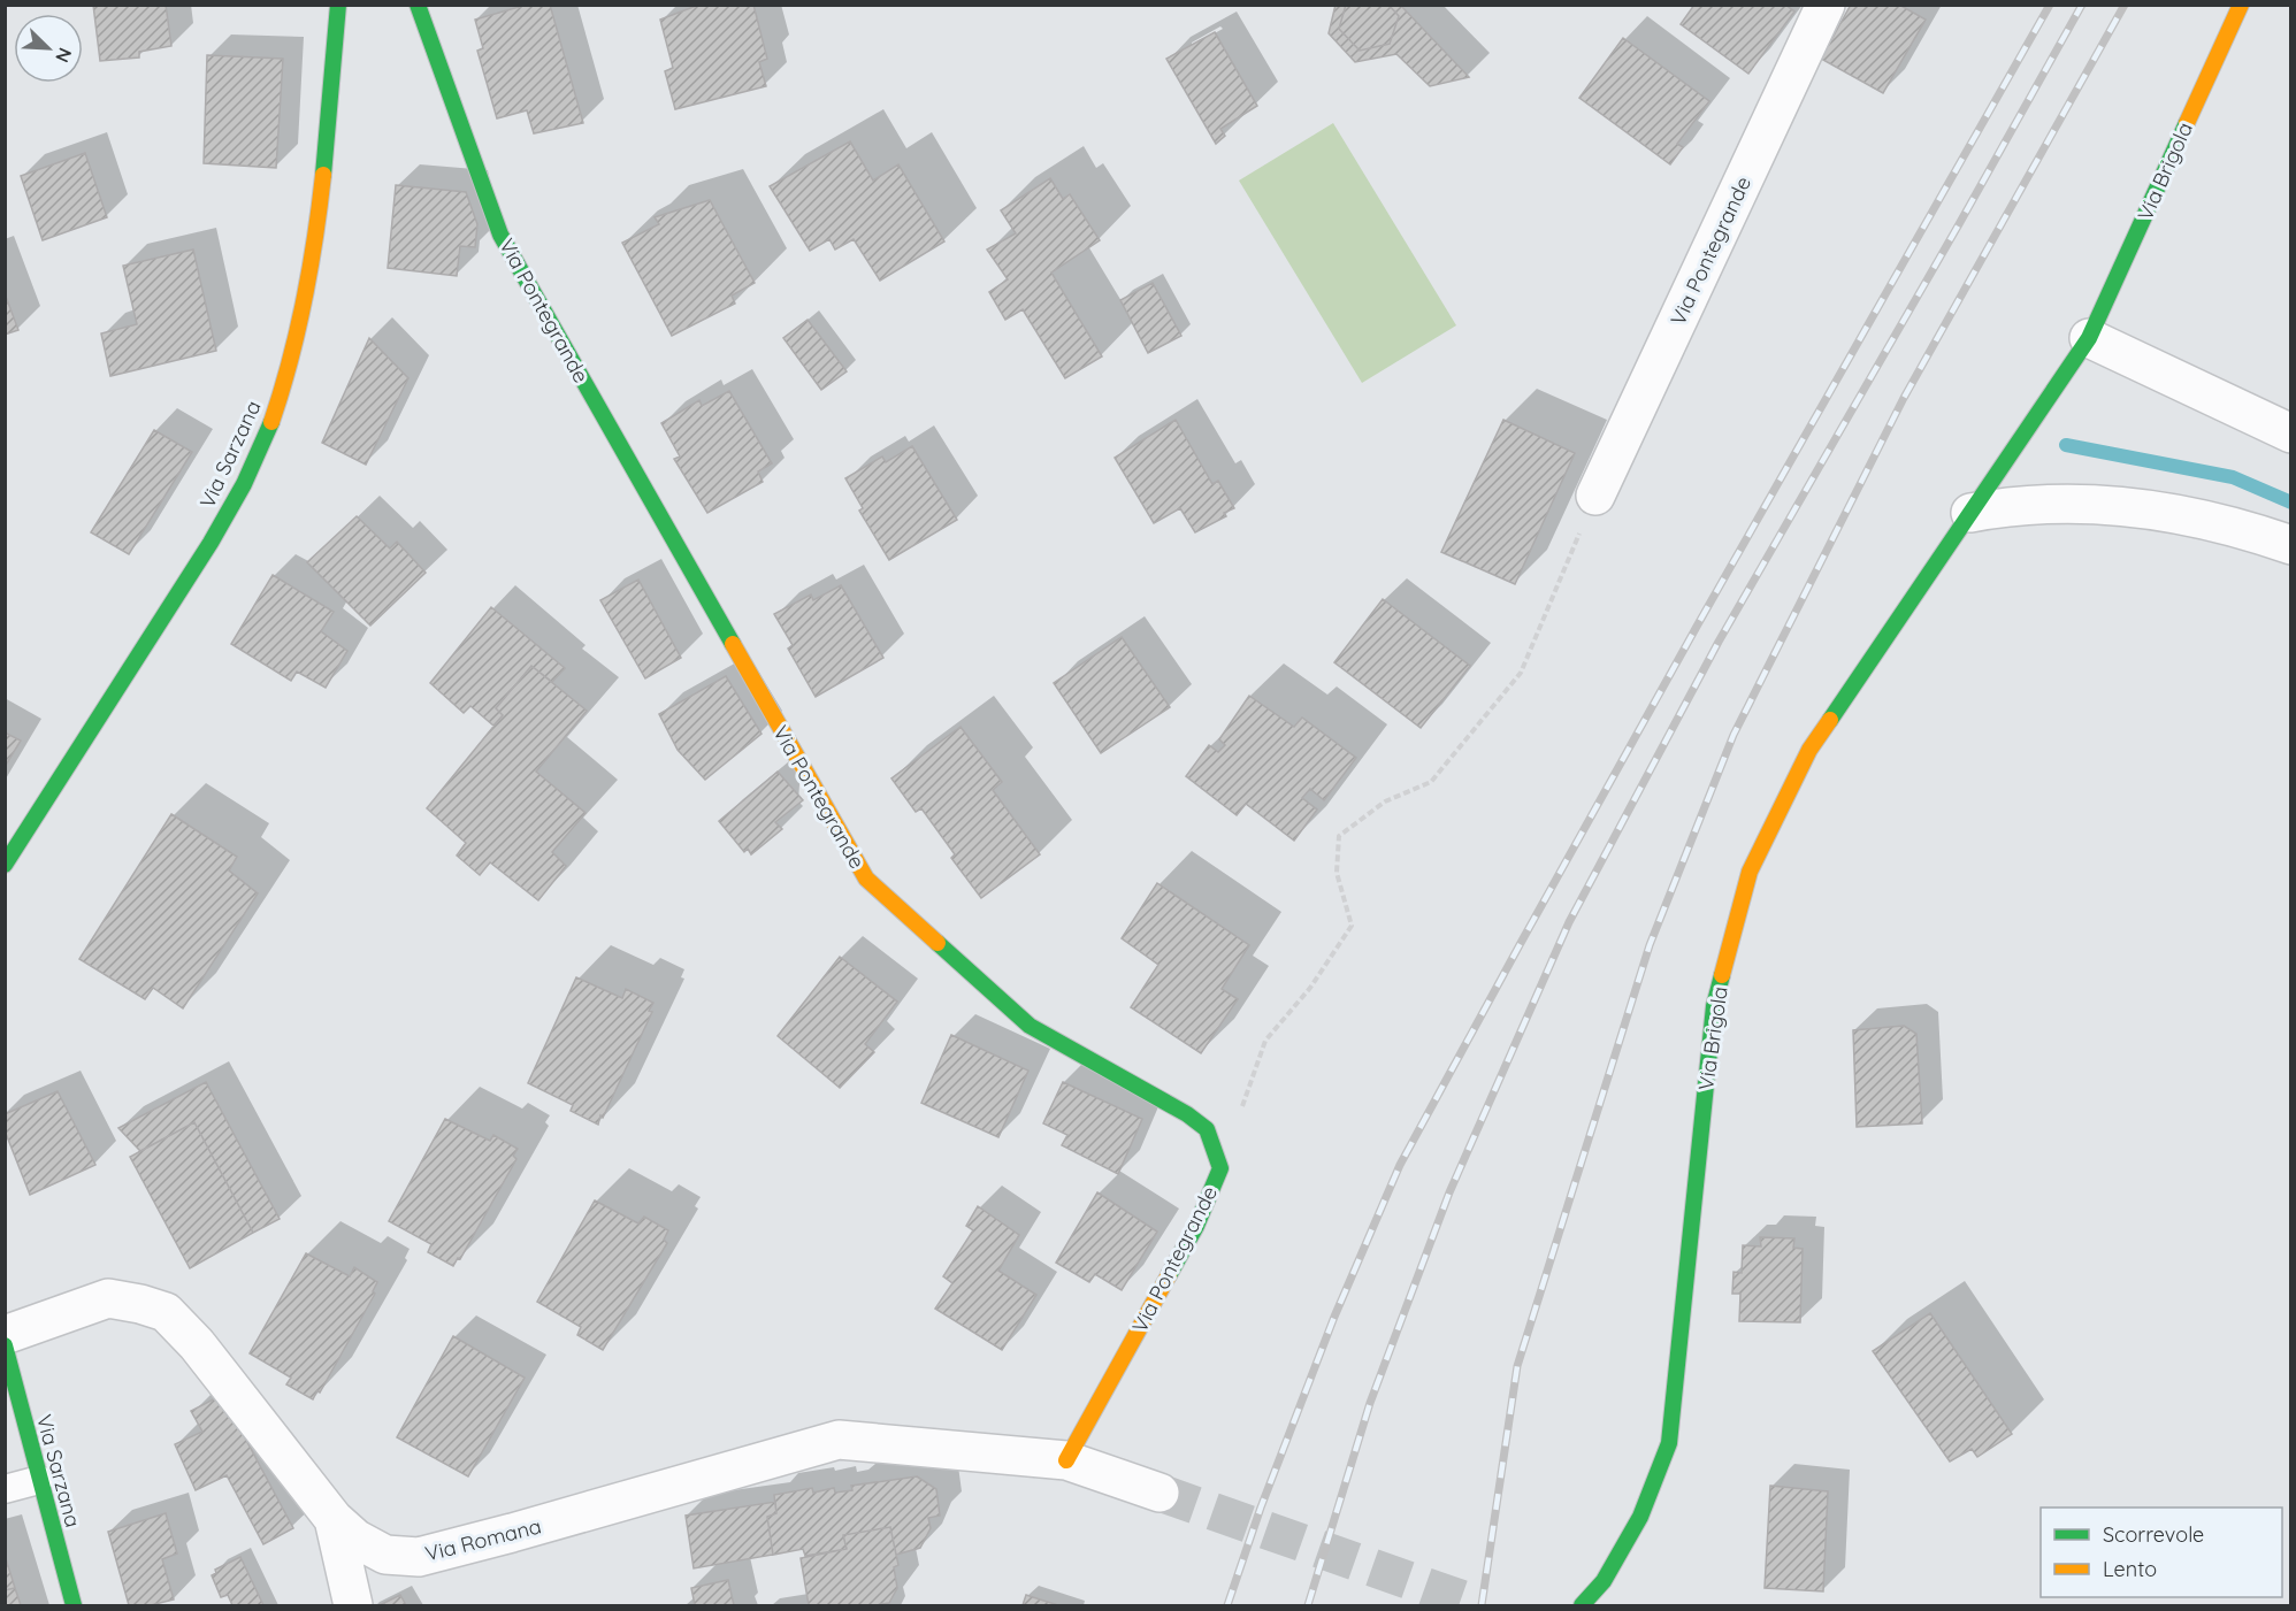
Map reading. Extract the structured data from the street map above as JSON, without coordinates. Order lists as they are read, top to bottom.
{
  "streets": {
    "street": [
      "Via Brigola",
      "Via Pontegrande",
      "Via Sarzana",
      "Via Romana"
    ]
  },
  "crossings": [
    ["Via Pontegrande", "Via Romana"]
  ],
  "legend": ["Scorrevole", "Lento"],
  "north": "bottom right"
}
